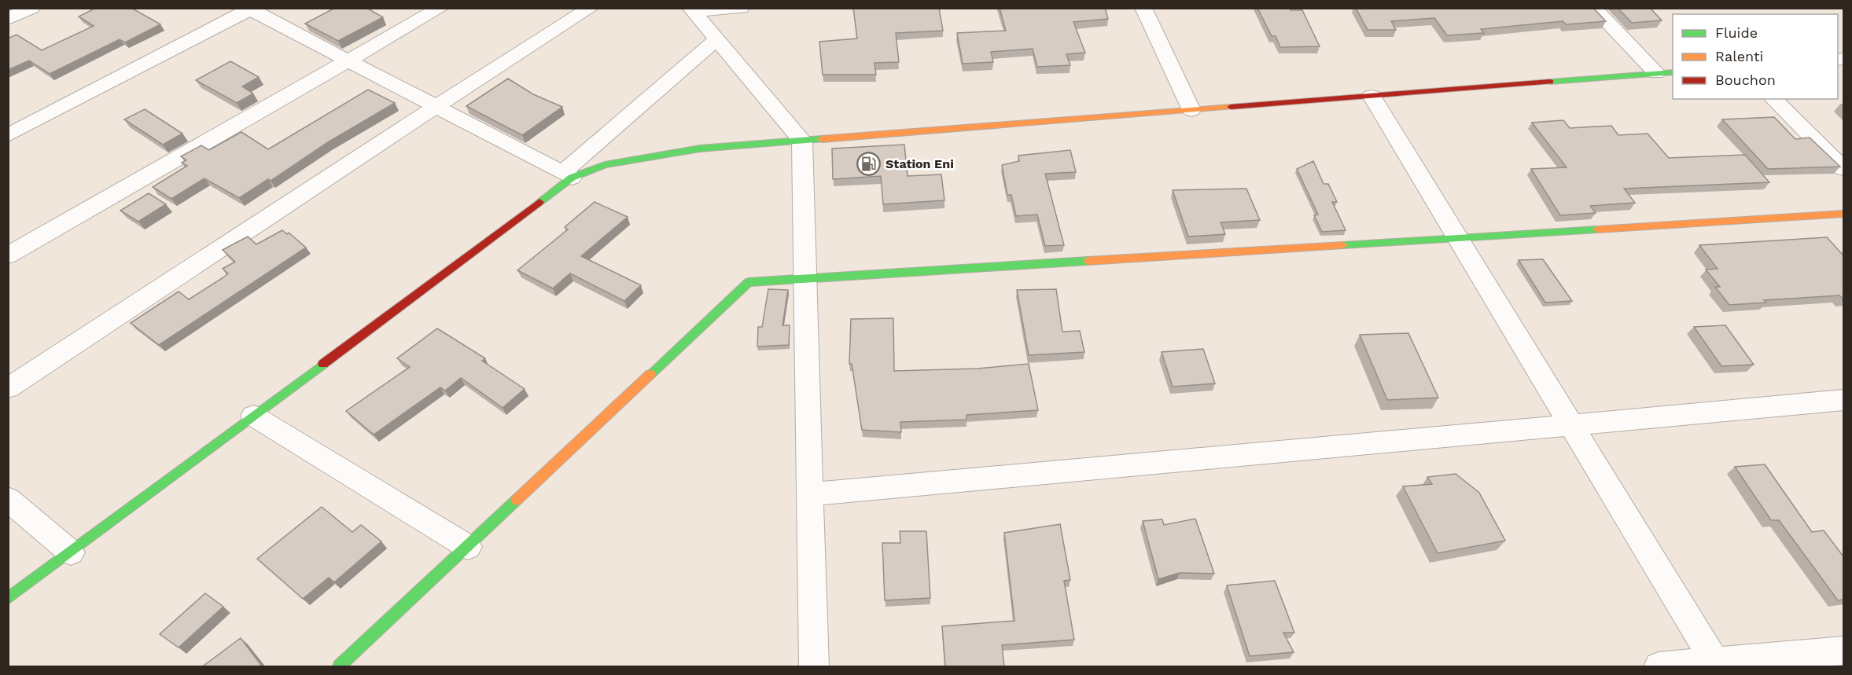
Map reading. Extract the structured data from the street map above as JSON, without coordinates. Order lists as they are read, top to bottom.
{
  "places": {
    "fuel station": ["Station Eni"]
  },
  "legend": ["Fluide", "Ralenti", "Bouchon"]
}
